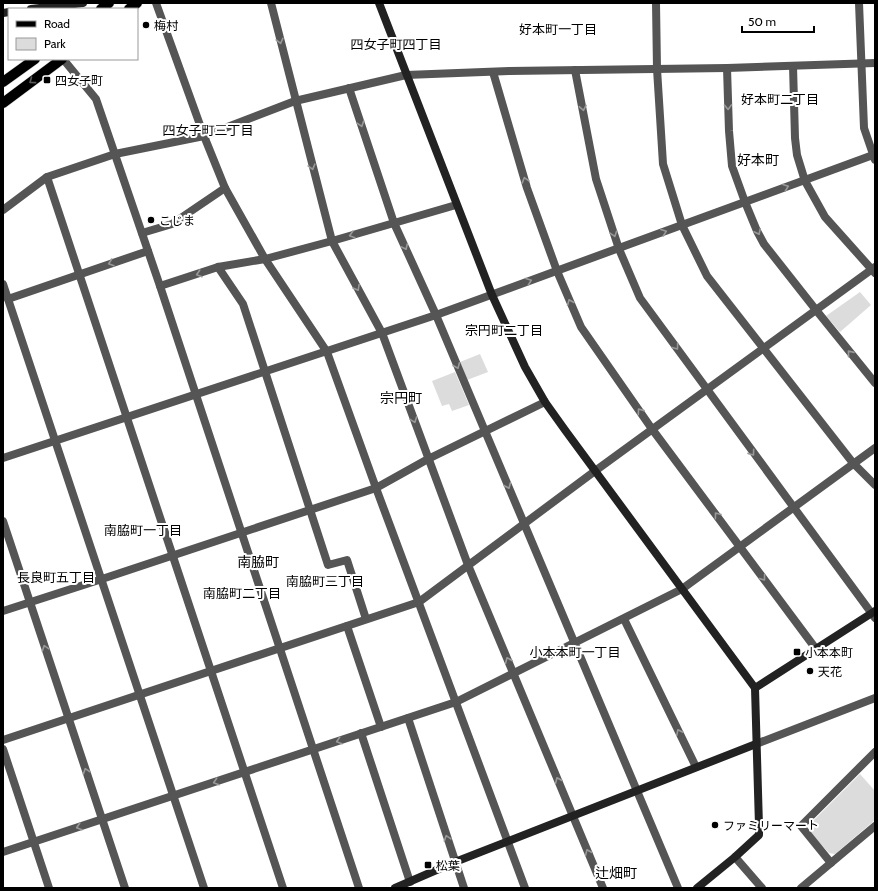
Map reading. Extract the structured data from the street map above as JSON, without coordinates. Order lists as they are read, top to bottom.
{
  "districts": [
    "好本町一丁目",
    "四女子町四丁目",
    "好本町二丁目",
    "四女子町三丁目",
    "好本町",
    "宗円町二丁目",
    "宗円町",
    "南脇町一丁目",
    "南脇町",
    "長良町五丁目",
    "南脇町三丁目",
    "南脇町二丁目",
    "小本本町一丁目",
    "辻畑町"
  ],
  "places": {
    "other": [
      "梅村",
      "こじま",
      "天花",
      "ファミリーマート"
    ],
    "transit": ["四女子町", "小本本町", "松葉"]
  },
  "legend": ["Road", "Park"],
  "scale_bar": "50 m"
}
